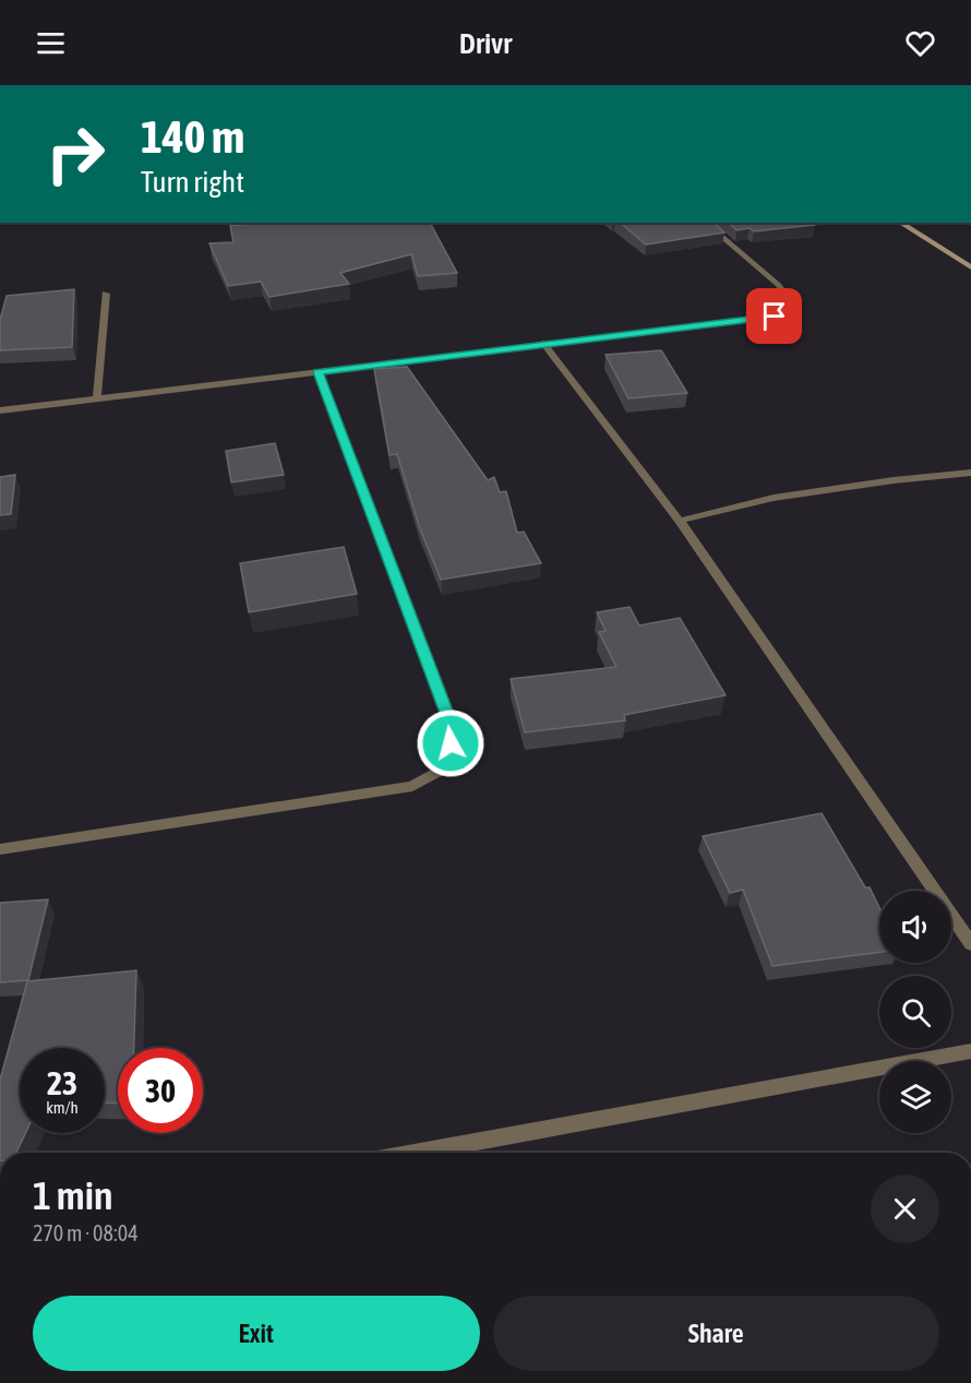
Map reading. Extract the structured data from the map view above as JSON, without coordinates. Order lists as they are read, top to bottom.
{
  "page": {
    "header": "Drivr",
    "turn": ["140 m", "Turn right"],
    "speed": "23 km/h",
    "limit": "30",
    "heading": ["1 min", "270 m · 08:04"],
    "buttons": ["Exit", "Share"]
  }
}
